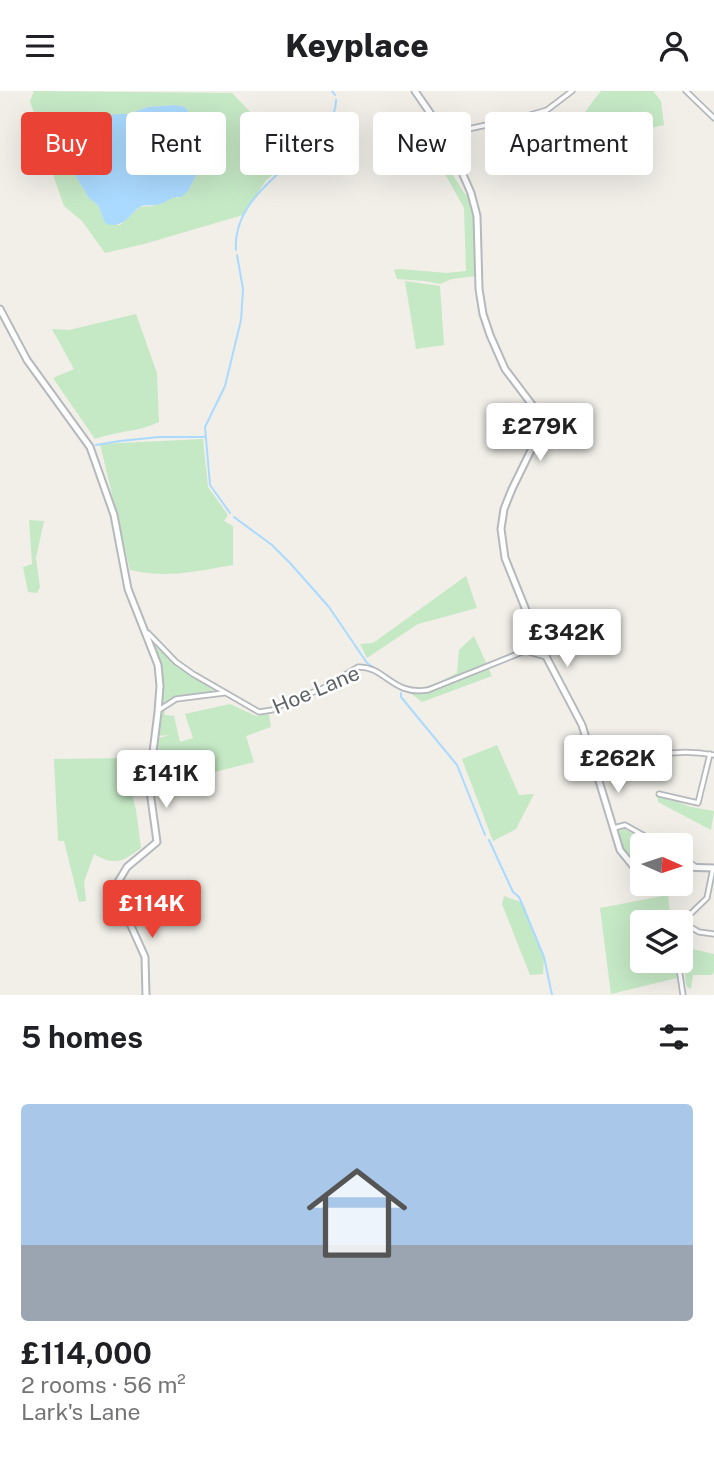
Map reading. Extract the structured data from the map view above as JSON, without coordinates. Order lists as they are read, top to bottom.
{
  "streets": {
    "street": ["Hoe Lane"]
  },
  "north": "right",
  "page": {
    "header": "Keyplace",
    "chip": [
      "Buy",
      "Rent",
      "Filters",
      "New",
      "Apartment"
    ],
    "price": [
      "£279K",
      "£342K",
      "£262K",
      "£141K",
      "£114K"
    ],
    "heading": "5 homes",
    "list": [
      {
        "name": "£114,000",
        "note": "2 rooms · 56 m² · Lark's Lane"
      }
    ]
  }
}
